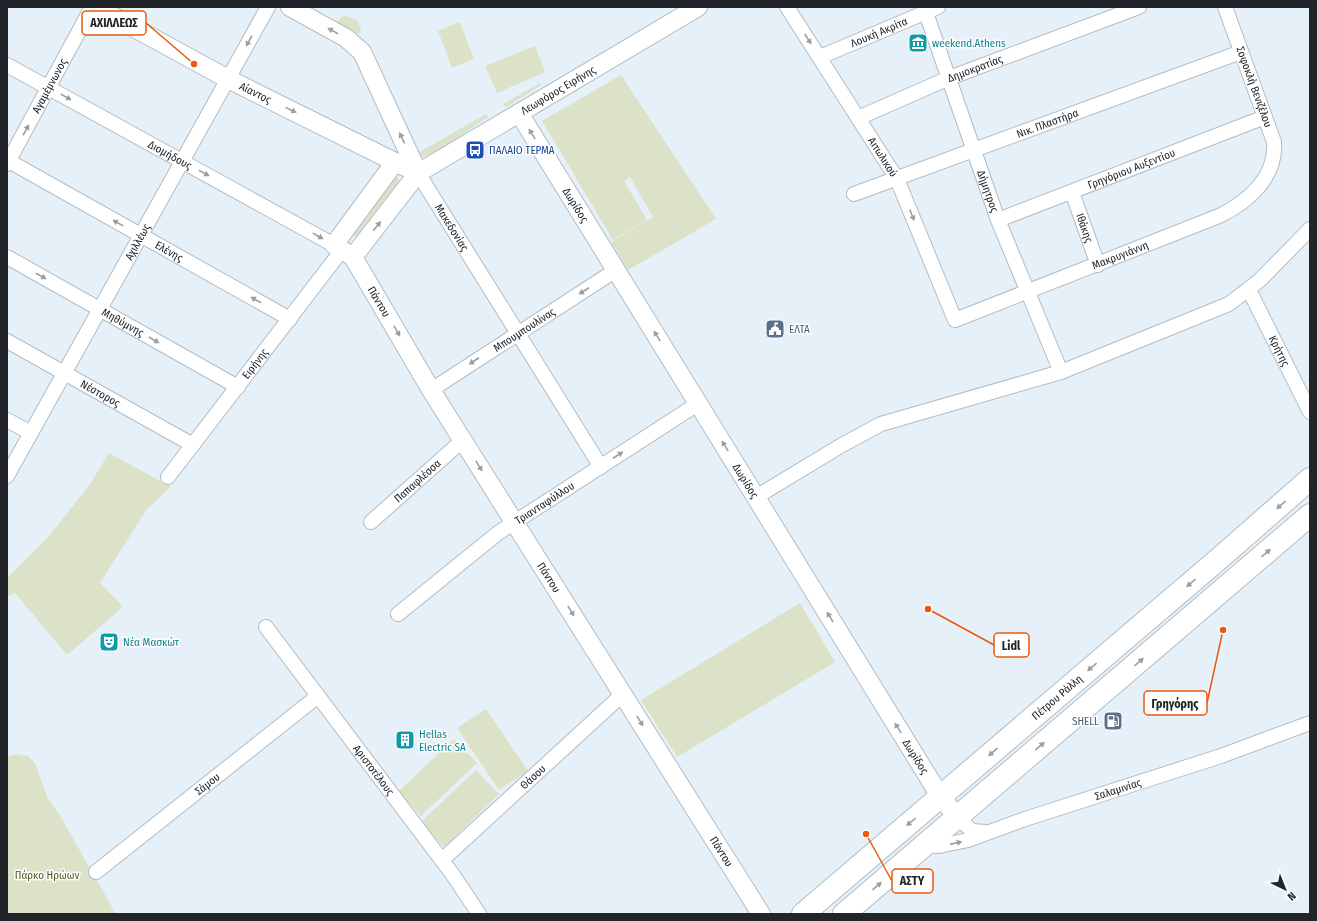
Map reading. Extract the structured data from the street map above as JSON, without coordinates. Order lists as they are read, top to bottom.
{
  "streets": {
    "main road": ["Πέτρου Ράλλη"],
    "street": [
      "Λουκή Ακρίτα",
      "Δημοκρατίας",
      "Αγαμέμνωνος",
      "Σοφοκλή Βενιζέλου",
      "Λεωφόρος Ειρήνης",
      "Αίαντος",
      "Νικ. Πλαστήρα",
      "Διομήδους",
      "Αιτωλικού",
      "Γρηγόριου Αυξεντίου",
      "Δήμητρος",
      "Δωρίδος",
      "Μακεδονίας",
      "Ιθάκης",
      "Αχιλλέως",
      "Ελένης",
      "Μακρυγιάννη",
      "Πάντου",
      "Μηθύμνης",
      "Μπουμπουλίνας",
      "Κρήτης",
      "Ειρήνης",
      "Νέστορος",
      "Παπαφλέσσα",
      "Τριανταφύλλου",
      "Αριστοτέλους",
      "Θάσου",
      "Σάμου",
      "Σαλαμινίας"
    ]
  },
  "crossings": [
    ["Λουκή Ακρίτα", "Αιτωλικού"],
    ["Λουκή Ακρίτα", "Δήμητρος"],
    ["Δημοκρατίας", "Αιτωλικού"],
    ["Δημοκρατίας", "Δήμητρος"],
    ["Αγαμέμνωνος", "Διομήδους"],
    ["Αγαμέμνωνος", "Ελένης"],
    ["Σοφοκλή Βενιζέλου", "Νικ. Πλαστήρα"],
    ["Σοφοκλή Βενιζέλου", "Γρηγόριου Αυξεντίου"],
    ["Σοφοκλή Βενιζέλου", "Μακρυγιάννη"],
    ["Λεωφόρος Ειρήνης", "Αίαντος"],
    ["Λεωφόρος Ειρήνης", "Δωρίδος"],
    ["Λεωφόρος Ειρήνης", "Μακεδονίας"],
    ["Λεωφόρος Ειρήνης", "Ειρήνης"],
    ["Αίαντος", "Μακεδονίας"],
    ["Αίαντος", "Αχιλλέως"],
    ["Αίαντος", "Ειρήνης"],
    ["Νικ. Πλαστήρα", "Αιτωλικού"],
    ["Νικ. Πλαστήρα", "Δήμητρος"],
    ["Διομήδους", "Αχιλλέως"],
    ["Διομήδους", "Πάντου"],
    ["Διομήδους", "Ειρήνης"],
    ["Αιτωλικού", "Μακρυγιάννη"],
    ["Γρηγόριου Αυξεντίου", "Δήμητρος"],
    ["Γρηγόριου Αυξεντίου", "Ιθάκης"],
    ["Δήμητρος", "Μακρυγιάννη"],
    ["Δωρίδος", "Μπουμπουλίνας"],
    ["Δωρίδος", "Τριανταφύλλου"],
    ["Δωρίδος", "Πέτρου Ράλλη"],
    ["Δωρίδος", "Σαλαμινίας"],
    ["Μακεδονίας", "Μπουμπουλίνας"],
    ["Μακεδονίας", "Ειρήνης"],
    ["Μακεδονίας", "Τριανταφύλλου"],
    ["Ιθάκης", "Μακρυγιάννη"],
    ["Αχιλλέως", "Ελένης"],
    ["Αχιλλέως", "Μηθύμνης"],
    ["Αχιλλέως", "Νέστορος"],
    ["Ελένης", "Ειρήνης"],
    ["Πάντου", "Μπουμπουλίνας"],
    ["Πάντου", "Ειρήνης"],
    ["Πάντου", "Παπαφλέσσα"],
    ["Πάντου", "Τριανταφύλλου"],
    ["Πάντου", "Θάσου"],
    ["Μηθύμνης", "Ειρήνης"],
    ["Ειρήνης", "Νέστορος"],
    ["Αριστοτέλους", "Θάσου"],
    ["Αριστοτέλους", "Σάμου"]
  ],
  "one_way": [
    "Αγαμέμνωνος",
    "Αίαντος",
    "Διομήδους",
    "Αιτωλικού",
    "Δωρίδος",
    "Μακεδονίας",
    "Ελένης",
    "Πάντου",
    "Μηθύμνης",
    "Μπουμπουλίνας"
  ],
  "parks": ["Πάρκο Ηρώων"],
  "places": {
    "museum": ["weekend.Athens"],
    "other": [
      "ΑΧΙΛΛΕΩΣ",
      "Lidl",
      "Γρηγόρης",
      "ΑΣΤΥ"
    ],
    "bus stop": ["ΠΑΛΑΙΟ ΤΕΡΜΑ"],
    "public building": ["ΕΛΤΑ"],
    "theatre": ["Νέα Μασκώτ"],
    "fuel station": ["SHELL"],
    "building": ["Hellas Electric SA"]
  },
  "north": "bottom right"
}
